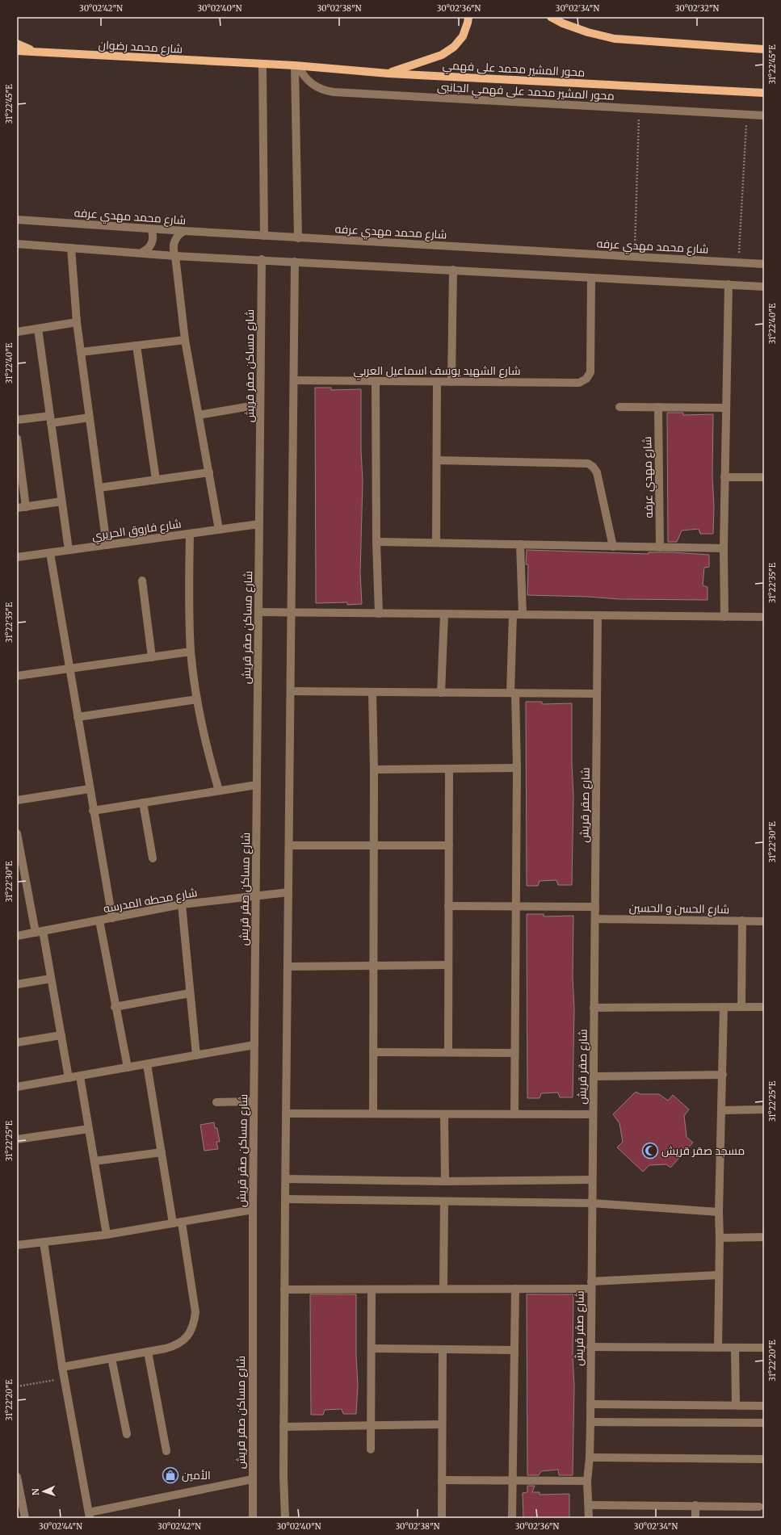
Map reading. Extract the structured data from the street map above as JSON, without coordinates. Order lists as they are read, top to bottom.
{
  "streets": {
    "main road": ["شارع محمد رضوان", "محور المشير محمد على فهمي"],
    "street": [
      "محور المشير محمد على فهمي الجانبى",
      "شارع محمد مهدي عرفه",
      "شارع مساكن صقر قريش",
      "شارع الشهيد يوسف اسماعيل العربي",
      "شارع مهدي عرفه",
      "شارع فاروق الحريري",
      "شارع صقر قريش",
      "شارع محطه المدرسه",
      "شارع الحسن و الحسين"
    ]
  },
  "crossings": [
    ["شارع محمد رضوان", "محور المشير محمد على فهمي"],
    ["محور المشير محمد على فهمي", "محور المشير محمد على فهمي الجانبى"],
    ["شارع مساكن صقر قريش", "شارع فاروق الحريري"],
    ["شارع مساكن صقر قريش", "شارع محطه المدرسه"],
    ["شارع صقر قريش", "شارع الحسن و الحسين"]
  ],
  "places": {
    "mosque": ["مسجد صقر قريش"],
    "shop": ["الأمين"]
  },
  "north": "left",
  "coordinates": [
    "30°02'42\"N",
    "30°02'40\"N",
    "30°02'38\"N",
    "30°02'36\"N",
    "30°02'34\"N",
    "30°02'32\"N",
    "31°22'45\"E",
    "31°22'40\"E",
    "31°22'35\"E",
    "31°22'30\"E",
    "31°22'25\"E",
    "31°22'20\"E",
    "30°02'44\"N"
  ]
}
